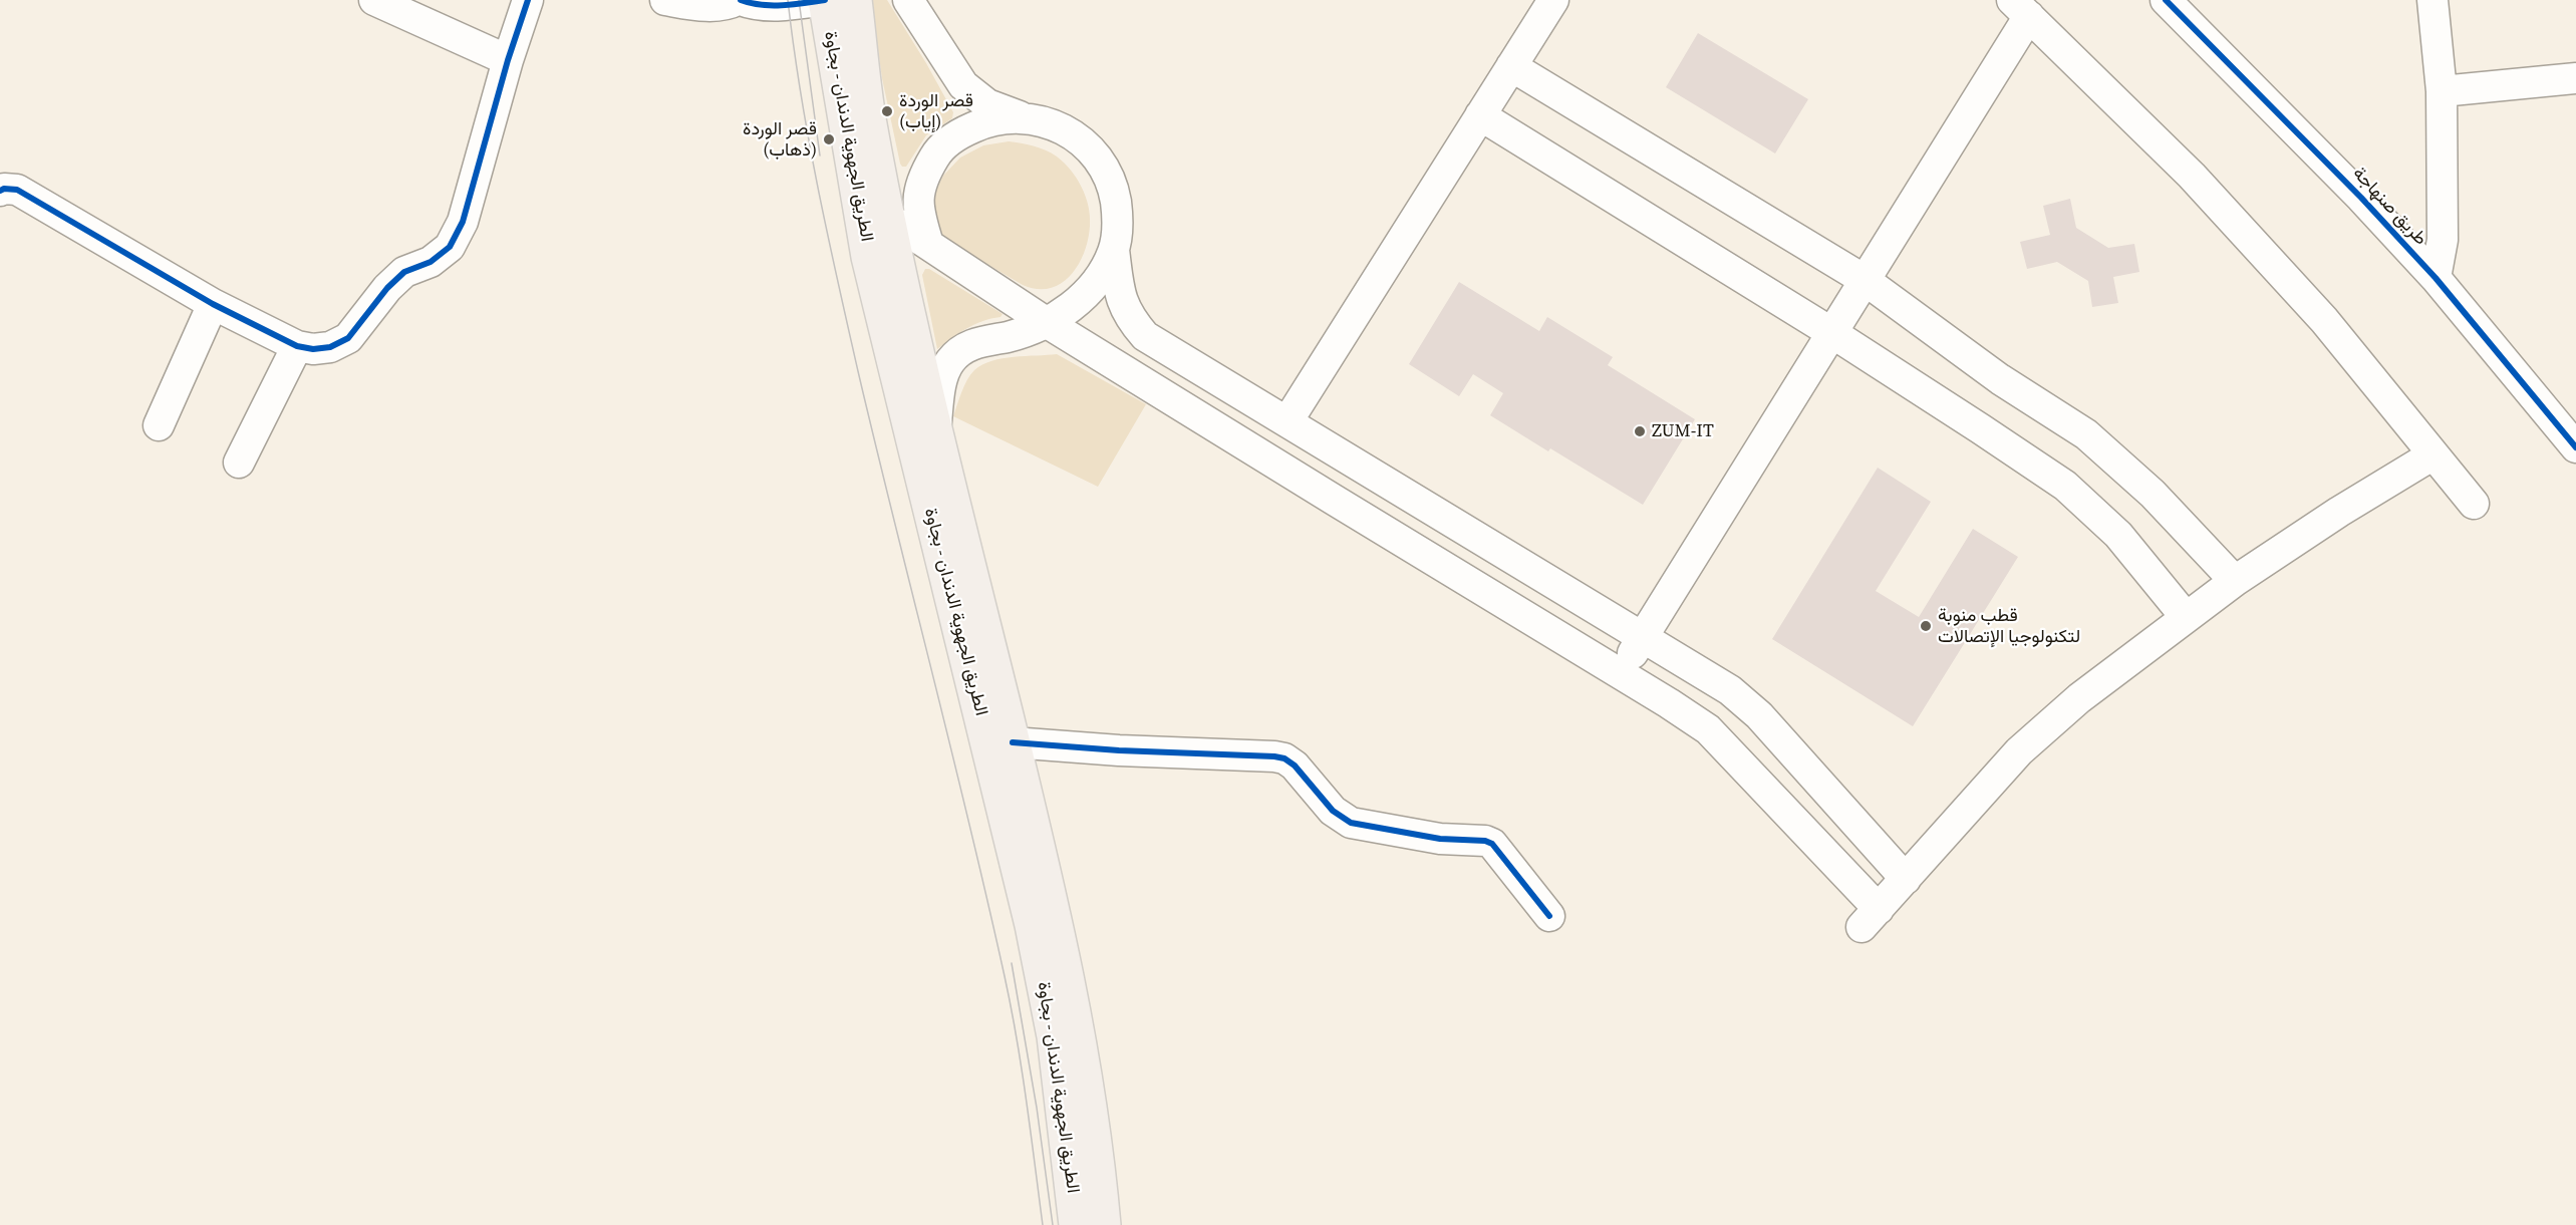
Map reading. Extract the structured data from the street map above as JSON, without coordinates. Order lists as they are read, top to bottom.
{
  "streets": {
    "main road": ["الطريق الجهوية الدندان - بجاوة"],
    "street": ["طريق صنهاجة"]
  },
  "places": [
    "قصر الوردة (إياب)",
    "قصر الوردة (ذهاب)",
    "ZUM-IT",
    "قطب منوبة لتكنولوجيا الإتصالات"
  ]
}
